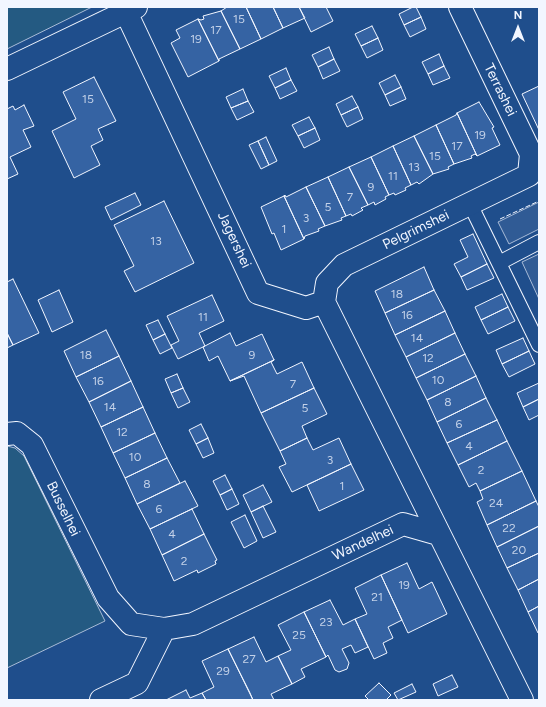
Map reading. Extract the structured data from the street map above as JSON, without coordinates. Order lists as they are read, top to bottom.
{
  "streets": {
    "street": [
      "Terrashei",
      "Pelgrimshei",
      "Jagershei",
      "Busselhei",
      "Wandelhei"
    ]
  },
  "crossings": [
    ["Terrashei", "Pelgrimshei"],
    ["Pelgrimshei", "Jagershei"],
    ["Busselhei", "Wandelhei"]
  ],
  "house_numbers": [
    "15",
    "17",
    "19",
    "15",
    "19",
    "17",
    "15",
    "13",
    "11",
    "9",
    "7",
    "5",
    "3",
    "1",
    "13",
    "18",
    "16",
    "11",
    "14",
    "18",
    "9",
    "12",
    "10",
    "16",
    "7",
    "8",
    "14",
    "5",
    "6",
    "12",
    "4",
    "10",
    "3",
    "2",
    "8",
    "1",
    "24",
    "6",
    "22",
    "4",
    "20",
    "2",
    "19",
    "21",
    "23",
    "25",
    "27",
    "29"
  ],
  "north": "top"
}
